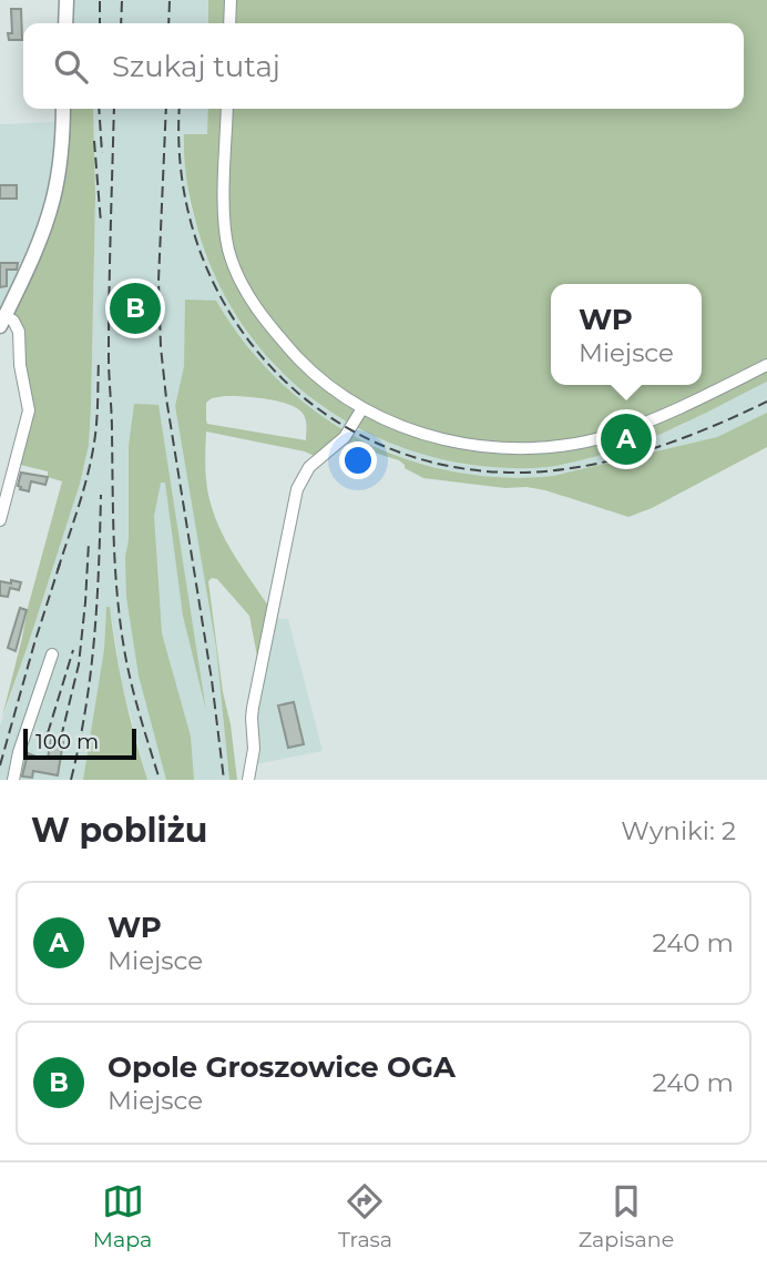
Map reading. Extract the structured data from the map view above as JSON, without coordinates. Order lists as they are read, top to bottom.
{
  "scale_bar": "100 m",
  "page": {
    "search": "Szukaj tutaj",
    "pins": ["B", "A"],
    "popup": ["WP", "Miejsce"],
    "scale": "100 m",
    "heading": ["W pobliżu", "Wyniki: 2"],
    "list": [
      {
        "mark": "A",
        "name": "WP",
        "note": "Miejsce",
        "value": "240 m"
      },
      {
        "mark": "B",
        "name": "Opole Groszowice OGA",
        "note": "Miejsce",
        "value": "240 m"
      }
    ],
    "nav": ["Mapa", "Trasa", "Zapisane"]
  }
}
